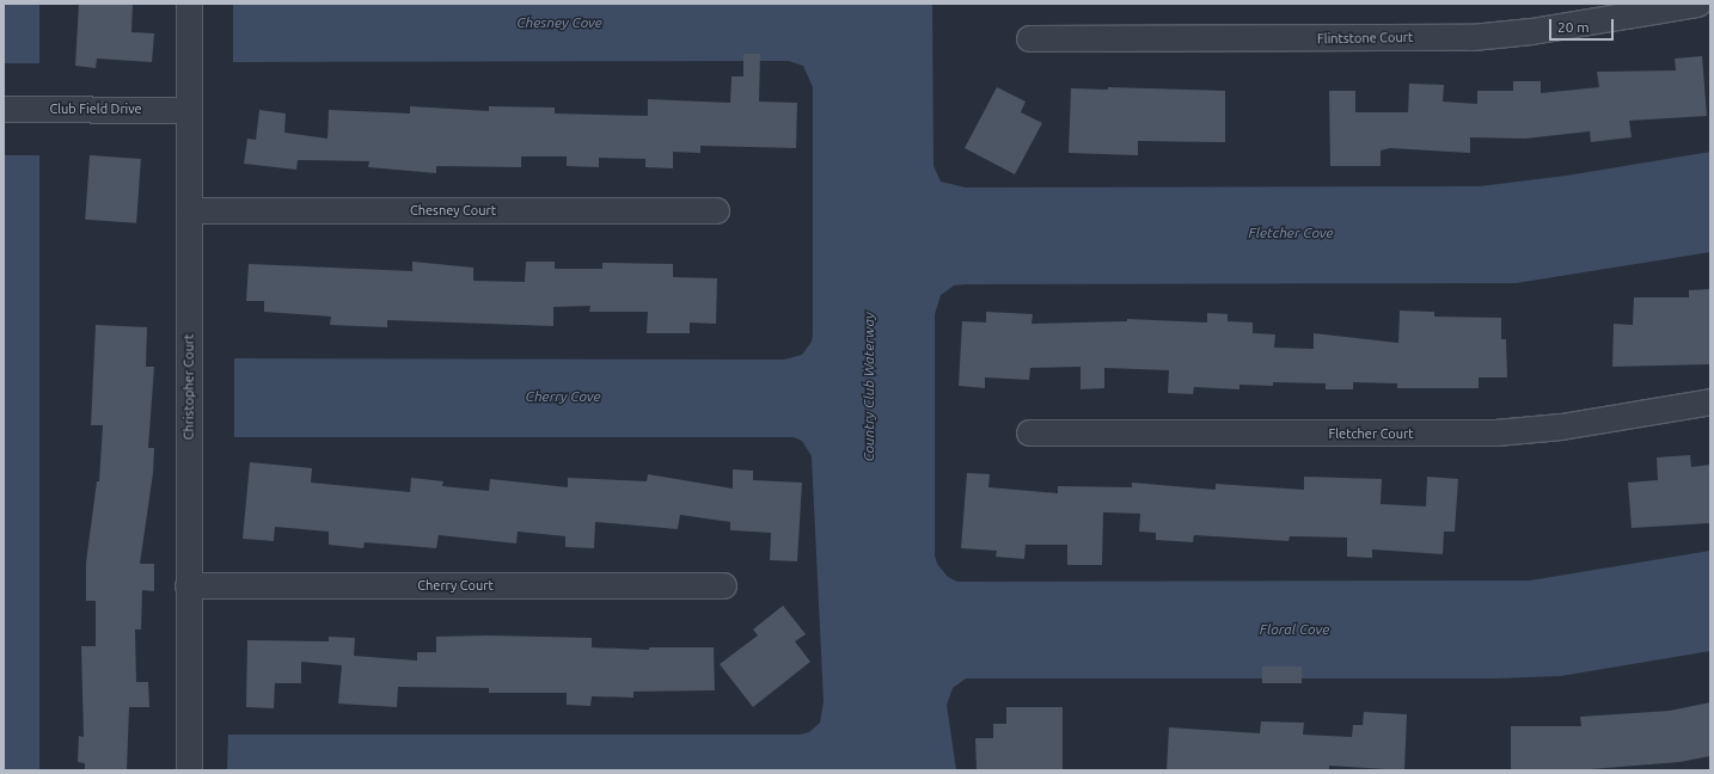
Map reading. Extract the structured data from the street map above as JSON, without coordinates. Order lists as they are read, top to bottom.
{
  "streets": {
    "street": [
      "Flintstone Court",
      "Club Field Drive",
      "Chesney Court",
      "Christopher Court",
      "Fletcher Court",
      "Cherry Court"
    ]
  },
  "crossings": [
    ["Club Field Drive", "Christopher Court"],
    ["Chesney Court", "Christopher Court"],
    ["Christopher Court", "Cherry Court"]
  ],
  "water": [
    "Chesney Cove",
    "Fletcher Cove",
    "Country Club Waterway",
    "Cherry Cove",
    "Floral Cove"
  ],
  "scale_bar": "20 m"
}
